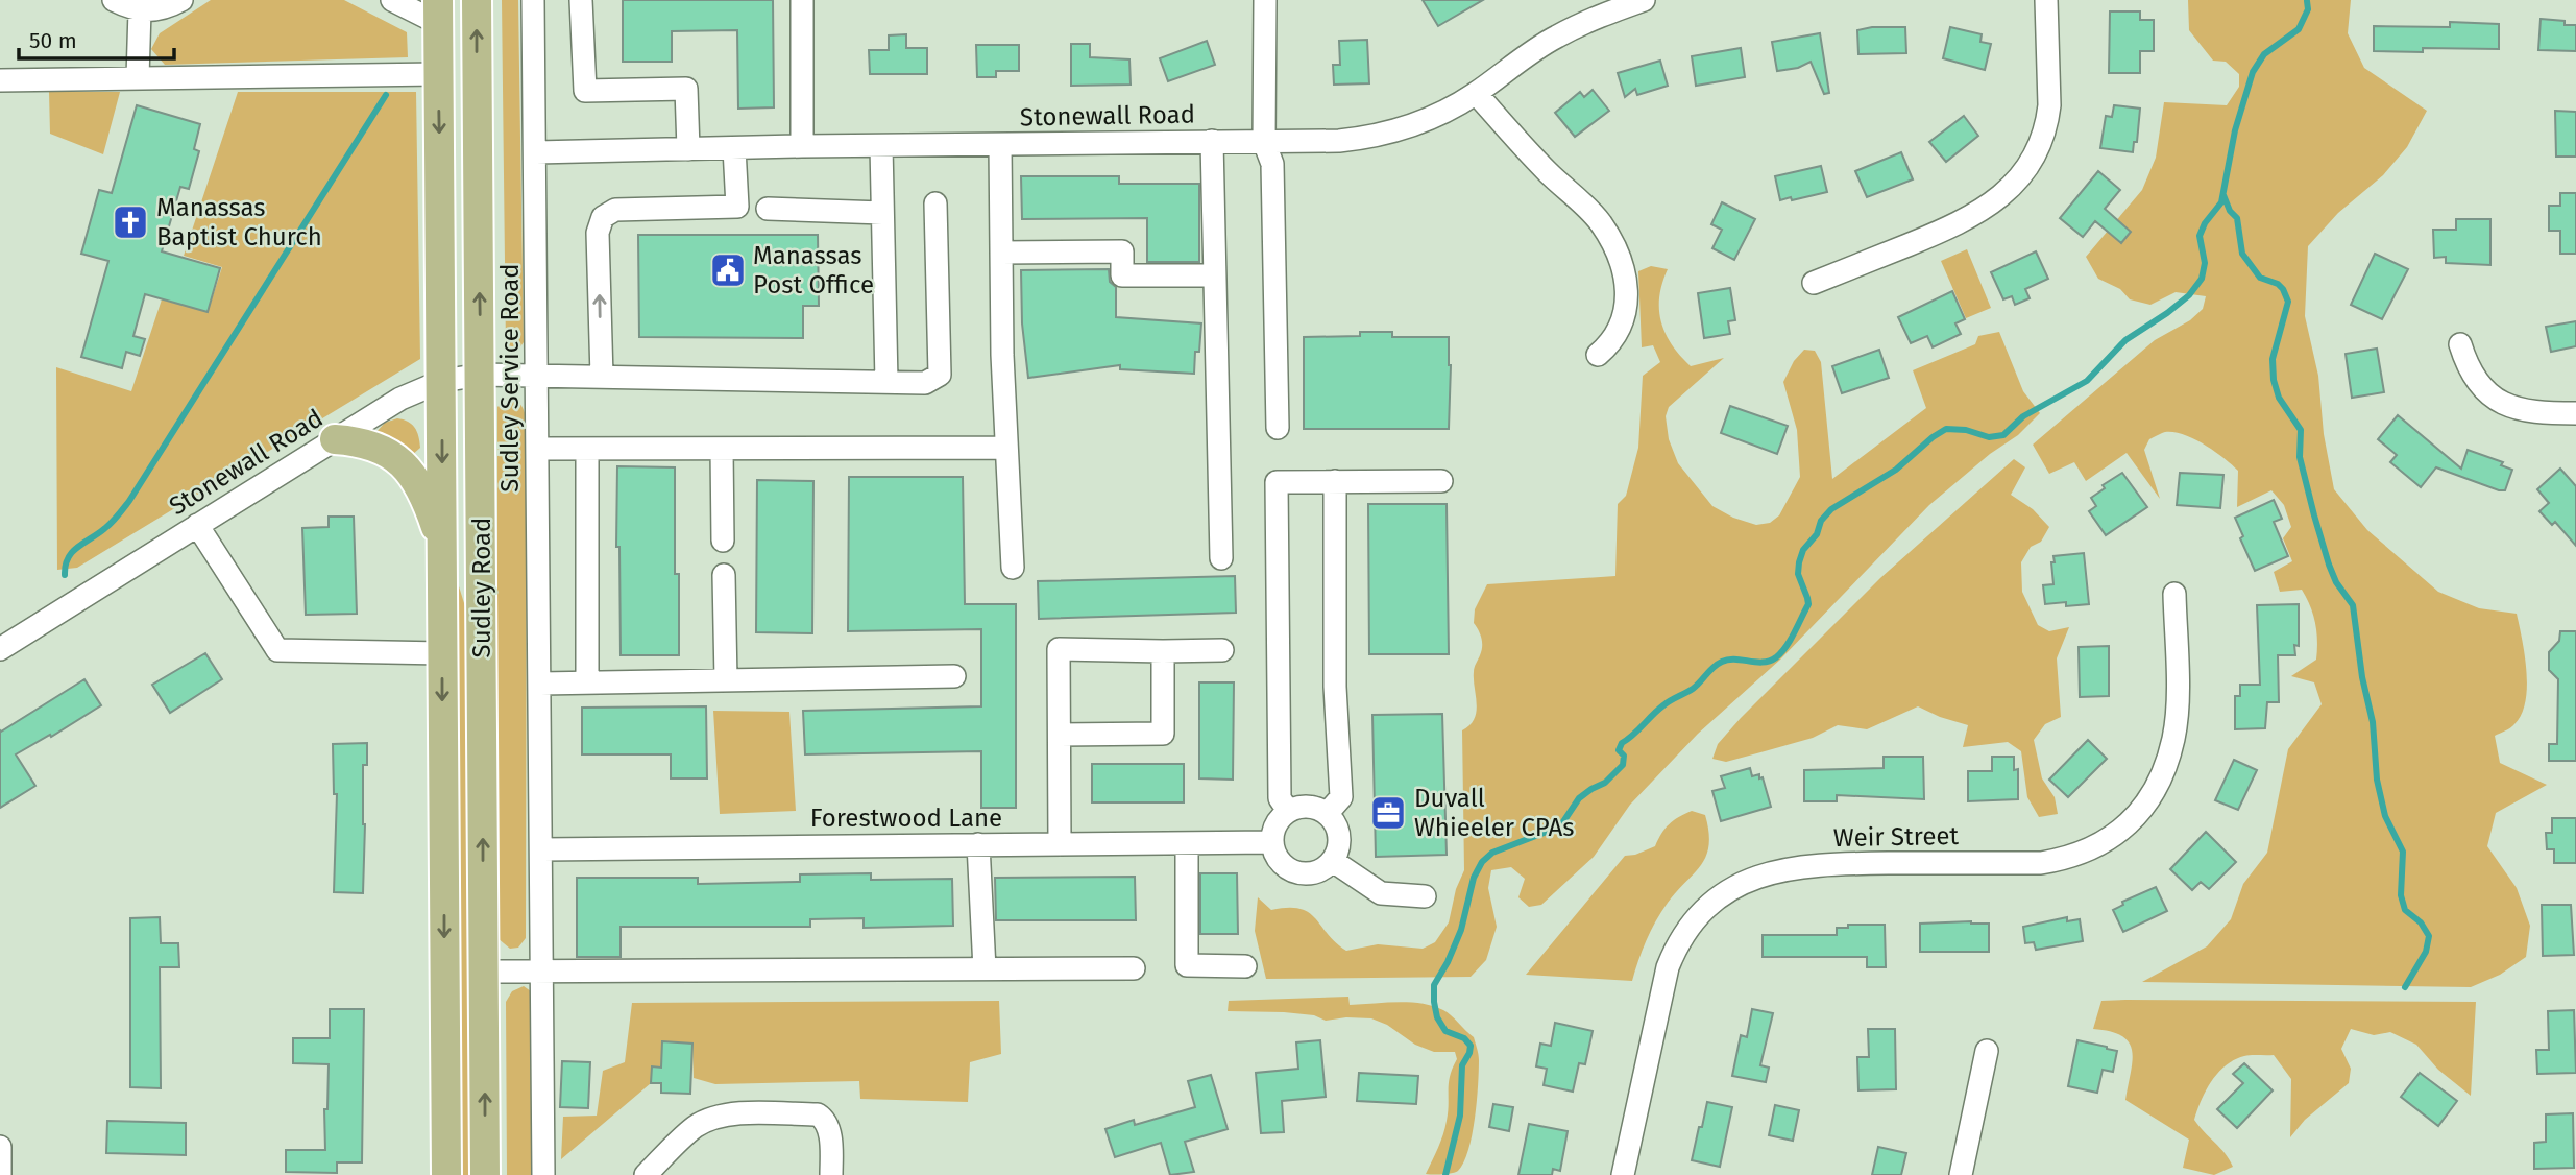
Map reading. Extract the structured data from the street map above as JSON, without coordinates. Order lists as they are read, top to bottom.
{
  "streets": {
    "main road": ["Sudley Road"],
    "street": [
      "Stonewall Road",
      "Sudley Service Road",
      "Forestwood Lane",
      "Weir Street"
    ]
  },
  "crossings": [
    ["Stonewall Road", "Sudley Service Road"],
    ["Stonewall Road", "Sudley Road"],
    ["Sudley Service Road", "Forestwood Lane"]
  ],
  "places": {
    "church": ["Manassas Baptist Church"],
    "public building": ["Manassas Post Office"],
    "office": ["Duvall Whieeler CPAs"]
  },
  "scale_bar": "50 m"
}
